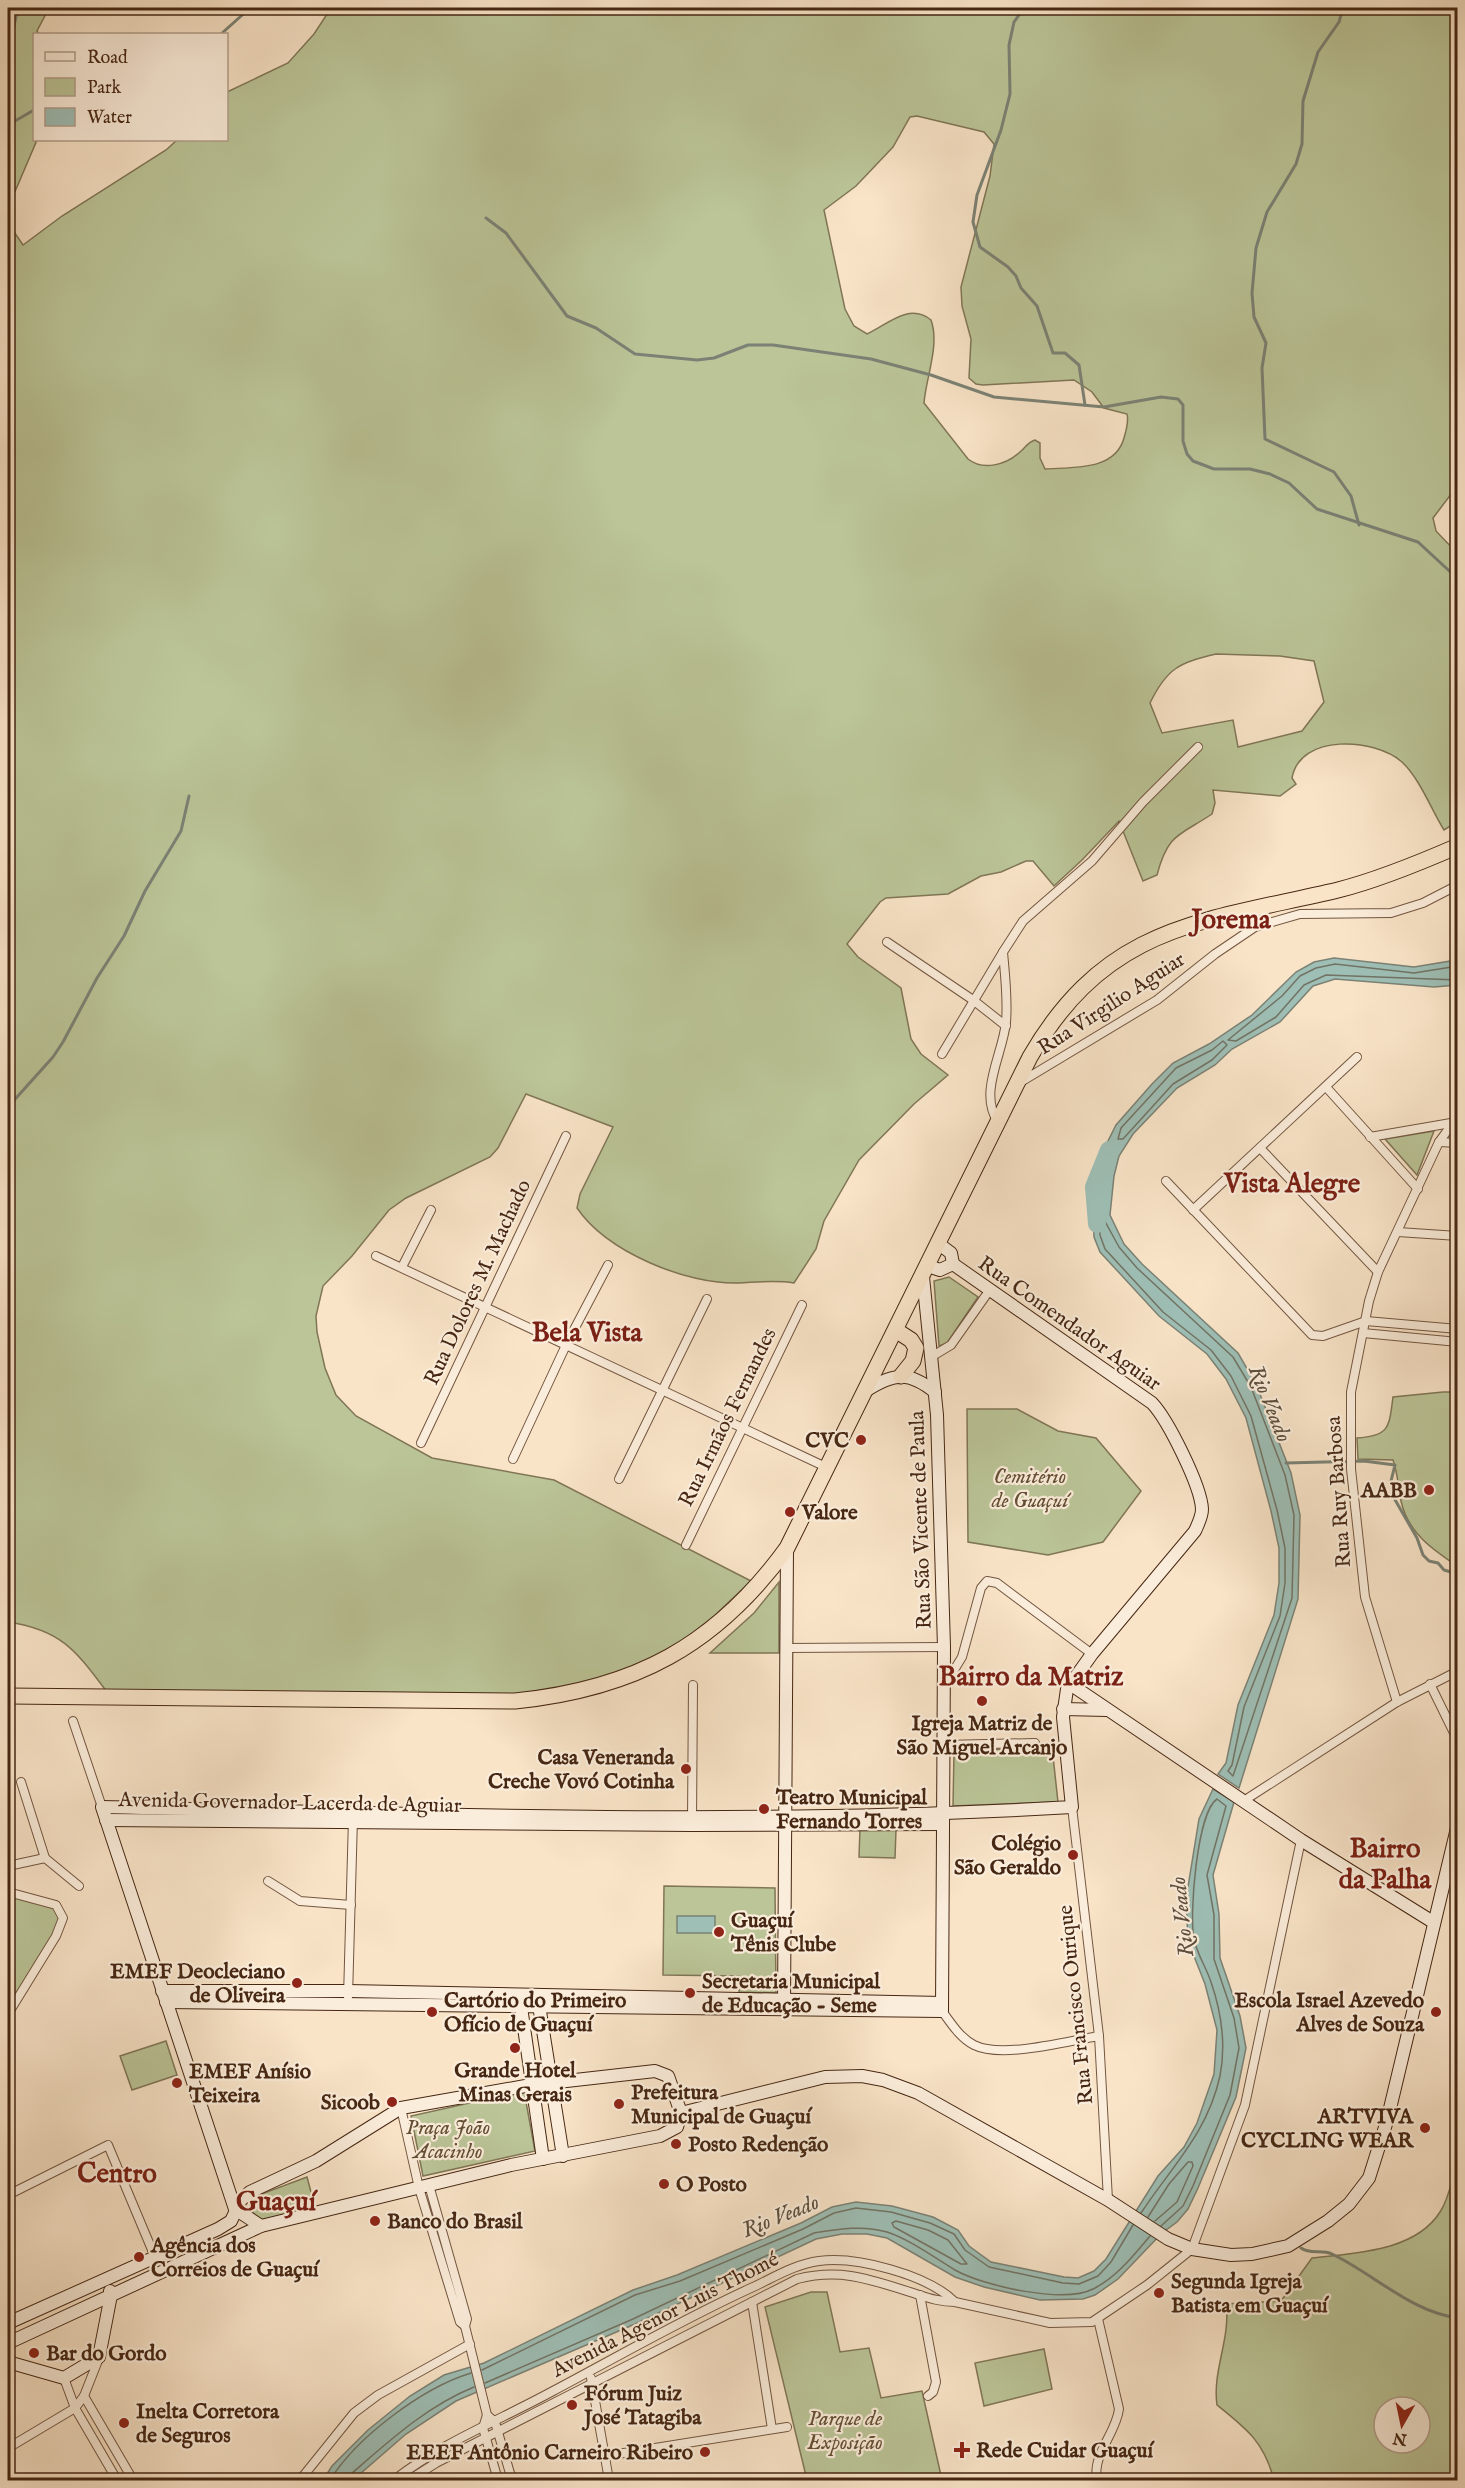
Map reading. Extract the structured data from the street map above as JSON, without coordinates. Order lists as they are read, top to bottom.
{
  "streets": {
    "street": [
      "Rua Virgilio Aguiar",
      "Rua Dolores M. Machado",
      "Rua Comendador Aguiar",
      "Rua Irmãos Fernandes",
      "Rua Ruy Barbosa",
      "Rua São Vicente de Paula",
      "Avenida Governador Lacerda de Aguiar",
      "Rua Francisco Ourique",
      "Avenida Agenor Luis Thomé"
    ]
  },
  "crossings": [
    ["Rua São Vicente de Paula", "Avenida Governador Lacerda de Aguiar"],
    ["Avenida Governador Lacerda de Aguiar", "Rua Francisco Ourique"]
  ],
  "districts": [
    "Jorema",
    "Vista Alegre",
    "Bela Vista",
    "Bairro da Matriz",
    "Bairro da Palha",
    "Centro",
    "Guaçuí"
  ],
  "water": ["Rio Veado"],
  "parks": ["Cemitério de Guaçuí", "Praça João Acacinho", "Parque de Exposição"],
  "places": {
    "other": [
      "CVC",
      "AABB",
      "Valore",
      "Igreja Matriz de São Miguel Arcanjo",
      "Casa Veneranda Creche Vovó Cotinha",
      "Teatro Municipal Fernando Torres",
      "Colégio São Geraldo",
      "Guaçuí Tênis Clube",
      "EMEF Deocleciano de Oliveira",
      "Secretaria Municipal de Educação - Seme",
      "Cartório do Primeiro Ofício de Guaçuí",
      "Escola Israel Azevedo Alves de Souza",
      "Grande Hotel Minas Gerais",
      "EMEF Anísio Teixeira",
      "Sicoob",
      "Prefeitura Municipal de Guaçuí",
      "ARTVIVA CYCLING WEAR",
      "Posto Redenção",
      "O Posto",
      "Banco do Brasil",
      "Agência dos Correios de Guaçuí",
      "Segunda Igreja Batista em Guaçuí",
      "Bar do Gordo",
      "Fórum Juiz José Tatagiba",
      "Inelta Corretora de Seguros",
      "EEEF Antônio Carneiro Ribeiro"
    ],
    "health": ["Rede Cuidar Guaçuí"]
  },
  "legend": ["Road", "Park", "Water"],
  "north": "bottom"
}
